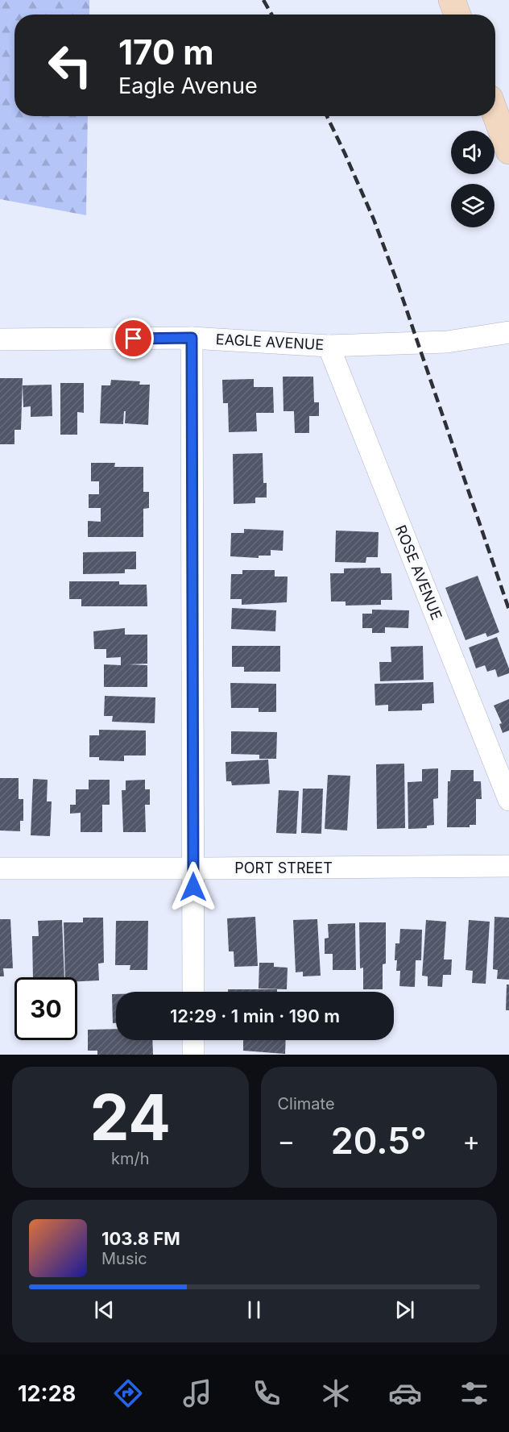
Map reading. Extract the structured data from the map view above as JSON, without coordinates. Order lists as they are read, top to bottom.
{
  "streets": {
    "street": ["EAGLE AVENUE", "ROSE AVENUE", "PORT STREET"]
  },
  "crossings": [
    ["EAGLE AVENUE", "ROSE AVENUE"]
  ],
  "page": {
    "turn": ["170 m", "Eagle Avenue"],
    "limit": "30",
    "trip": "12:29 · 1 min · 190 m",
    "tile": [
      ["24", "km/h"],
      "Climate"
    ],
    "heat": ["−", "20.5°", "+"],
    "song": ["103.8 FM", "Music"],
    "tabs": "12:28"
  }
}
